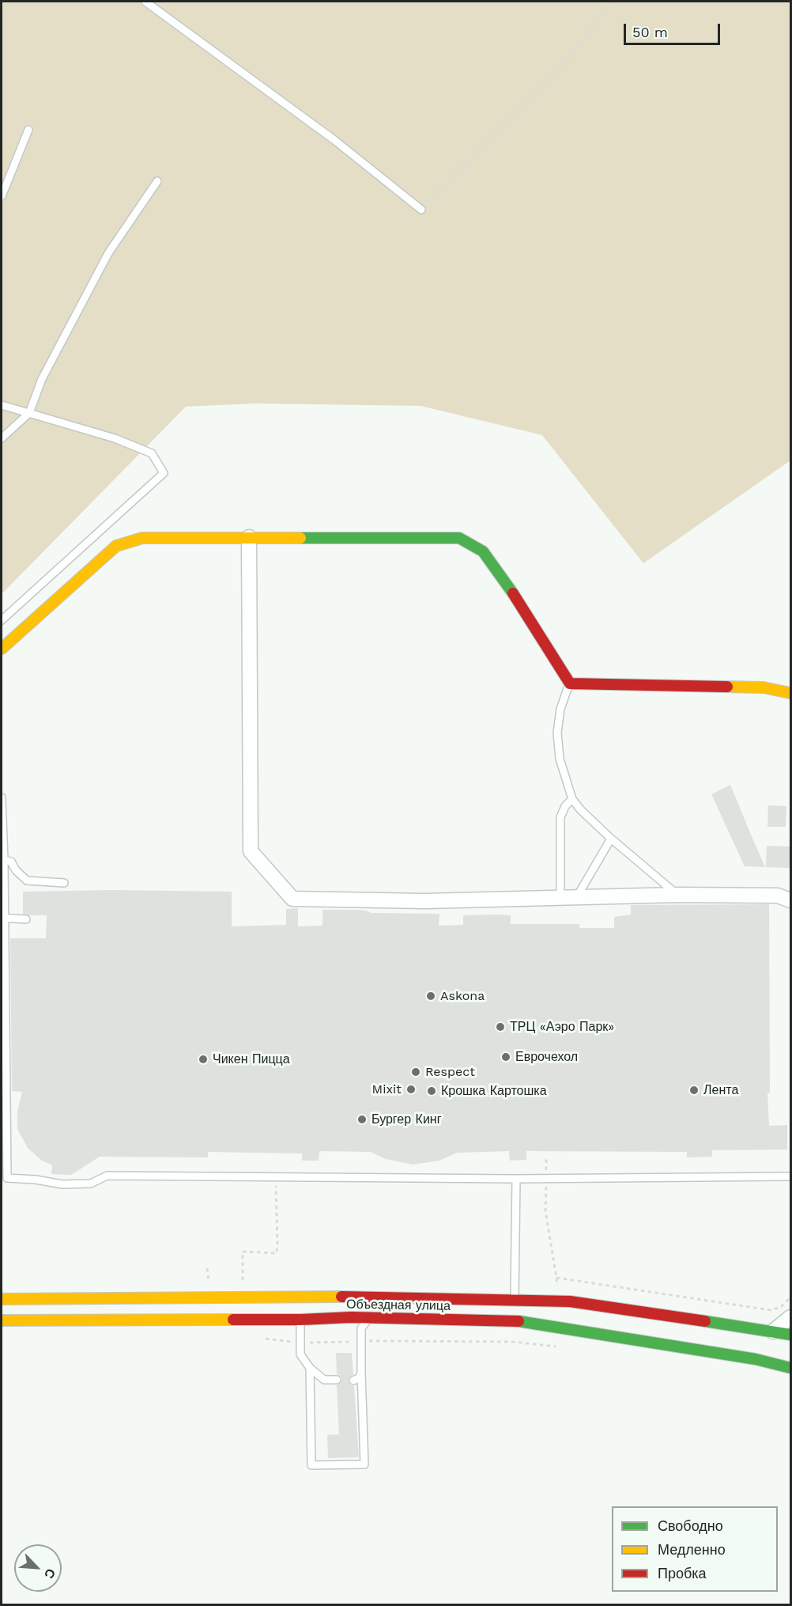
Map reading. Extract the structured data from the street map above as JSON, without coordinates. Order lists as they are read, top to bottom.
{
  "streets": {
    "main road": ["Объездная улица"]
  },
  "places": [
    "Askona",
    "ТРЦ «Аэро Парк»",
    "Еврочехол",
    "Чикен Пицца",
    "Respect",
    "Mixit",
    "Лента",
    "Крошка Картошка",
    "Бургер Кинг"
  ],
  "legend": ["Свободно", "Медленно", "Пробка"],
  "scale_bar": "50 m",
  "north": "bottom right"
}
